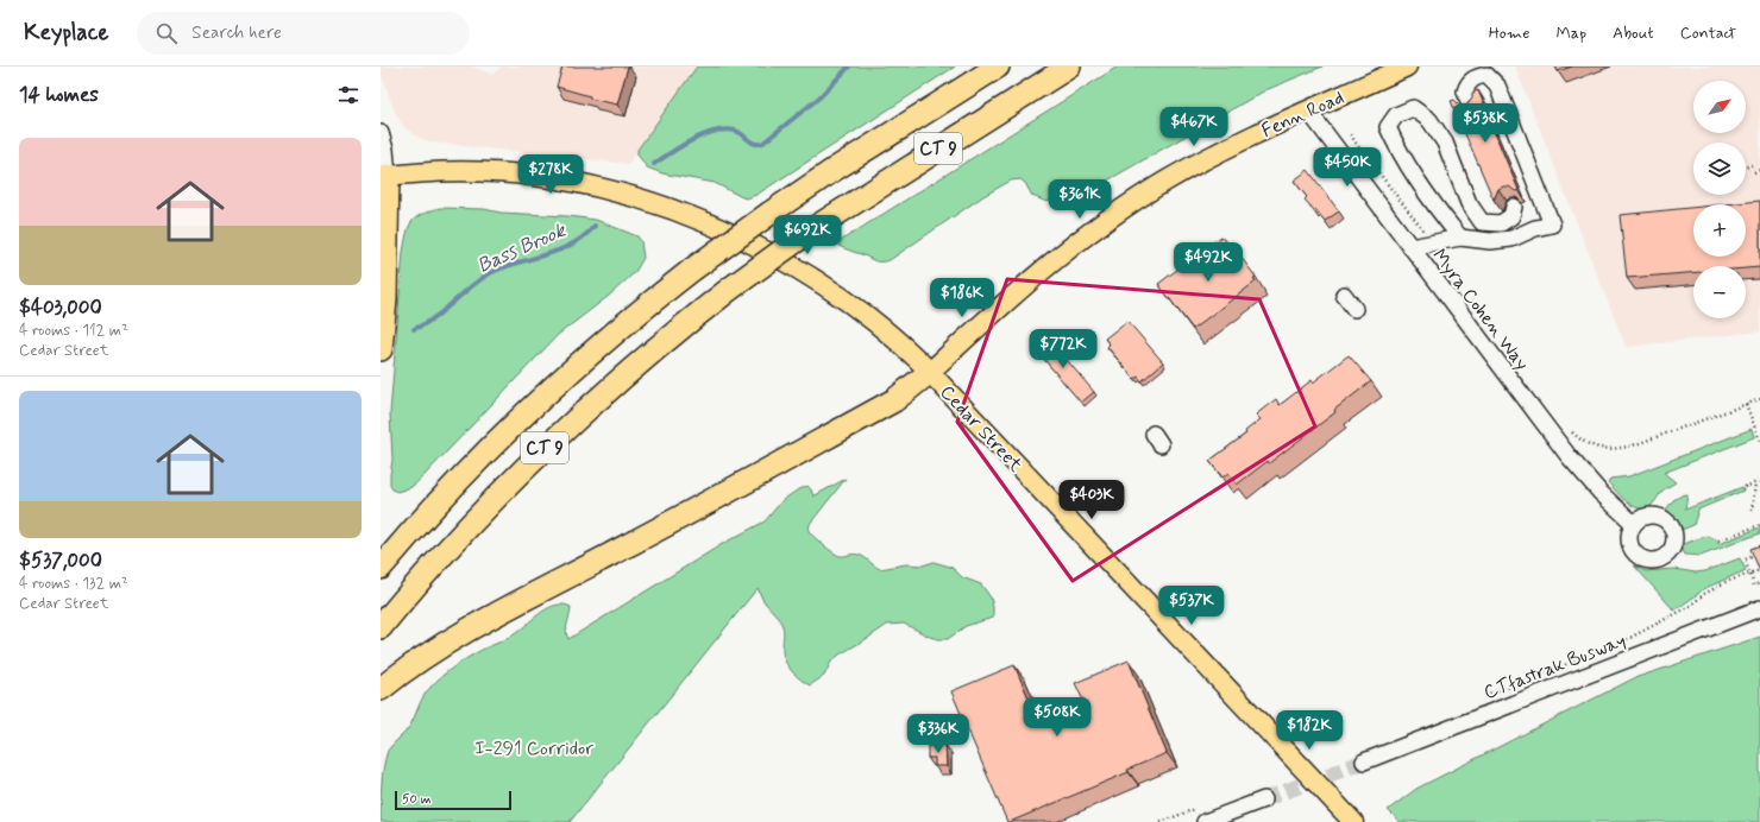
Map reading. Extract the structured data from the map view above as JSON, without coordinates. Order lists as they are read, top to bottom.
{
  "streets": {
    "highway": ["CT 9"],
    "main road": ["Fenn Road", "Cedar Street"],
    "street": ["Myra Cohen Way", "CTfastrak Busway"]
  },
  "crossings": [
    ["Fenn Road", "Myra Cohen Way"],
    ["Fenn Road", "Cedar Street"]
  ],
  "water": ["Bass Brook"],
  "parks": ["I-291 Corridor"],
  "scale_bar": "50 m",
  "north": "top right",
  "page": {
    "header": "Keyplace",
    "search": "Search here",
    "nav": [
      "Home",
      "Map",
      "About",
      "Contact"
    ],
    "heading": "14 homes",
    "map_buttons": ["+", "−"],
    "price": [
      "$538K",
      "$467K",
      "$450K",
      "$278K",
      "$361K",
      "$692K",
      "$492K",
      "$186K",
      "$772K",
      "$403K",
      "$537K",
      "$508K",
      "$182K",
      "$336K"
    ],
    "list": [
      {
        "name": "$403,000",
        "note": "4 rooms · 112 m² · Cedar Street"
      },
      {
        "name": "$537,000",
        "note": "4 rooms · 132 m² · Cedar Street"
      }
    ],
    "scale": "50 m"
  }
}
